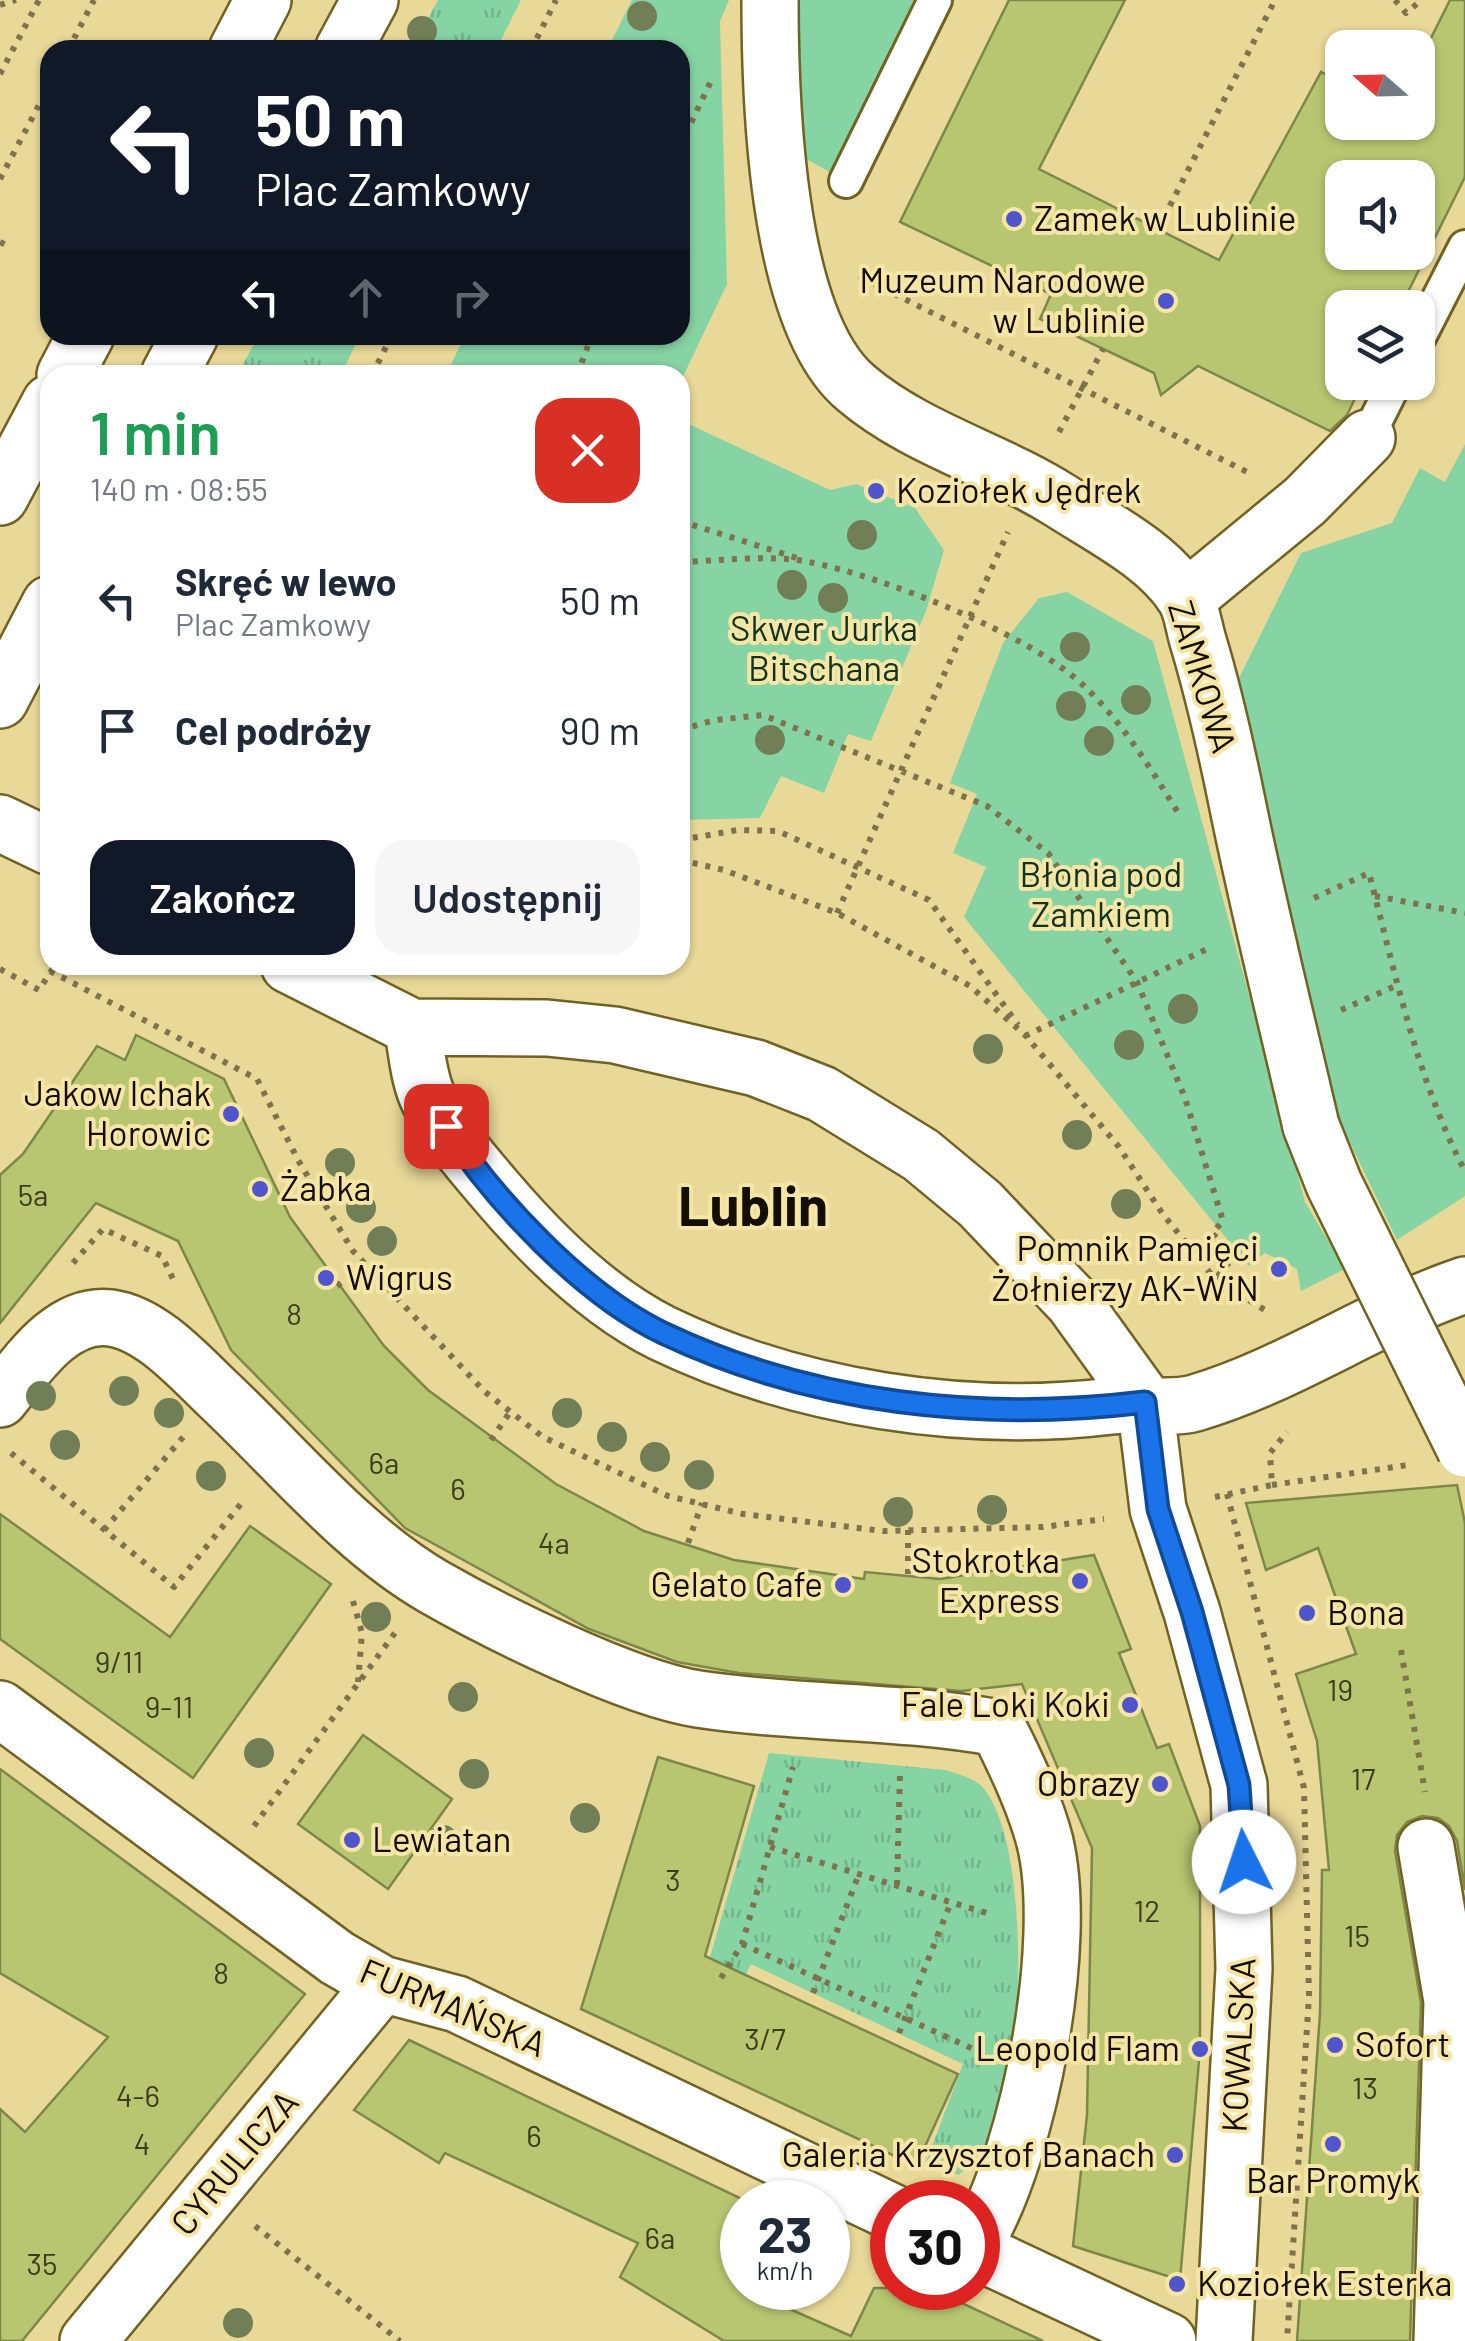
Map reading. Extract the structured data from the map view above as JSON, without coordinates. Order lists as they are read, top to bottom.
{
  "streets": {
    "street": [
      "ZAMKOWA",
      "FURMAŃSKA",
      "KOWALSKA",
      "CYRULICZA"
    ]
  },
  "crossings": [
    ["FURMAŃSKA", "CYRULICZA"]
  ],
  "districts": ["Lublin"],
  "parks": ["Skwer Jurka Bitschana", "Błonia pod Zamkiem"],
  "places": [
    "Zamek w Lublinie",
    "Muzeum Narodowe w Lublinie",
    "Koziołek Jędrek",
    "Jakow Ichak Horowic",
    "Żabka",
    "Pomnik Pamięci Żołnierzy AK-WiN",
    "Wigrus",
    "Stokrotka Express",
    "Gelato Cafe",
    "Bona",
    "Fale Loki Koki",
    "Obrazy",
    "Lewiatan",
    "Sofort",
    "Leopold Flam",
    "Bar Promyk",
    "Galeria Krzysztof Banach",
    "Koziołek Esterka"
  ],
  "house_numbers": [
    "5a",
    "8",
    "6a",
    "6",
    "4a",
    "9/11",
    "19",
    "9-11",
    "17",
    "3",
    "12",
    "15",
    "8",
    "3/7",
    "13",
    "4-6",
    "6",
    "4",
    "6a",
    "35"
  ],
  "north": "left",
  "page": {
    "turn": ["50 m", "Plac Zamkowy"],
    "heading": ["1 min", "140 m · 08:55"],
    "list": [
      {
        "name": "Skręć w lewo",
        "note": "Plac Zamkowy",
        "value": "50 m"
      },
      {
        "name": "Cel podróży",
        "value": "90 m"
      }
    ],
    "buttons": ["Zakończ", "Udostępnij"],
    "speed": "23 km/h",
    "limit": "30"
  }
}
